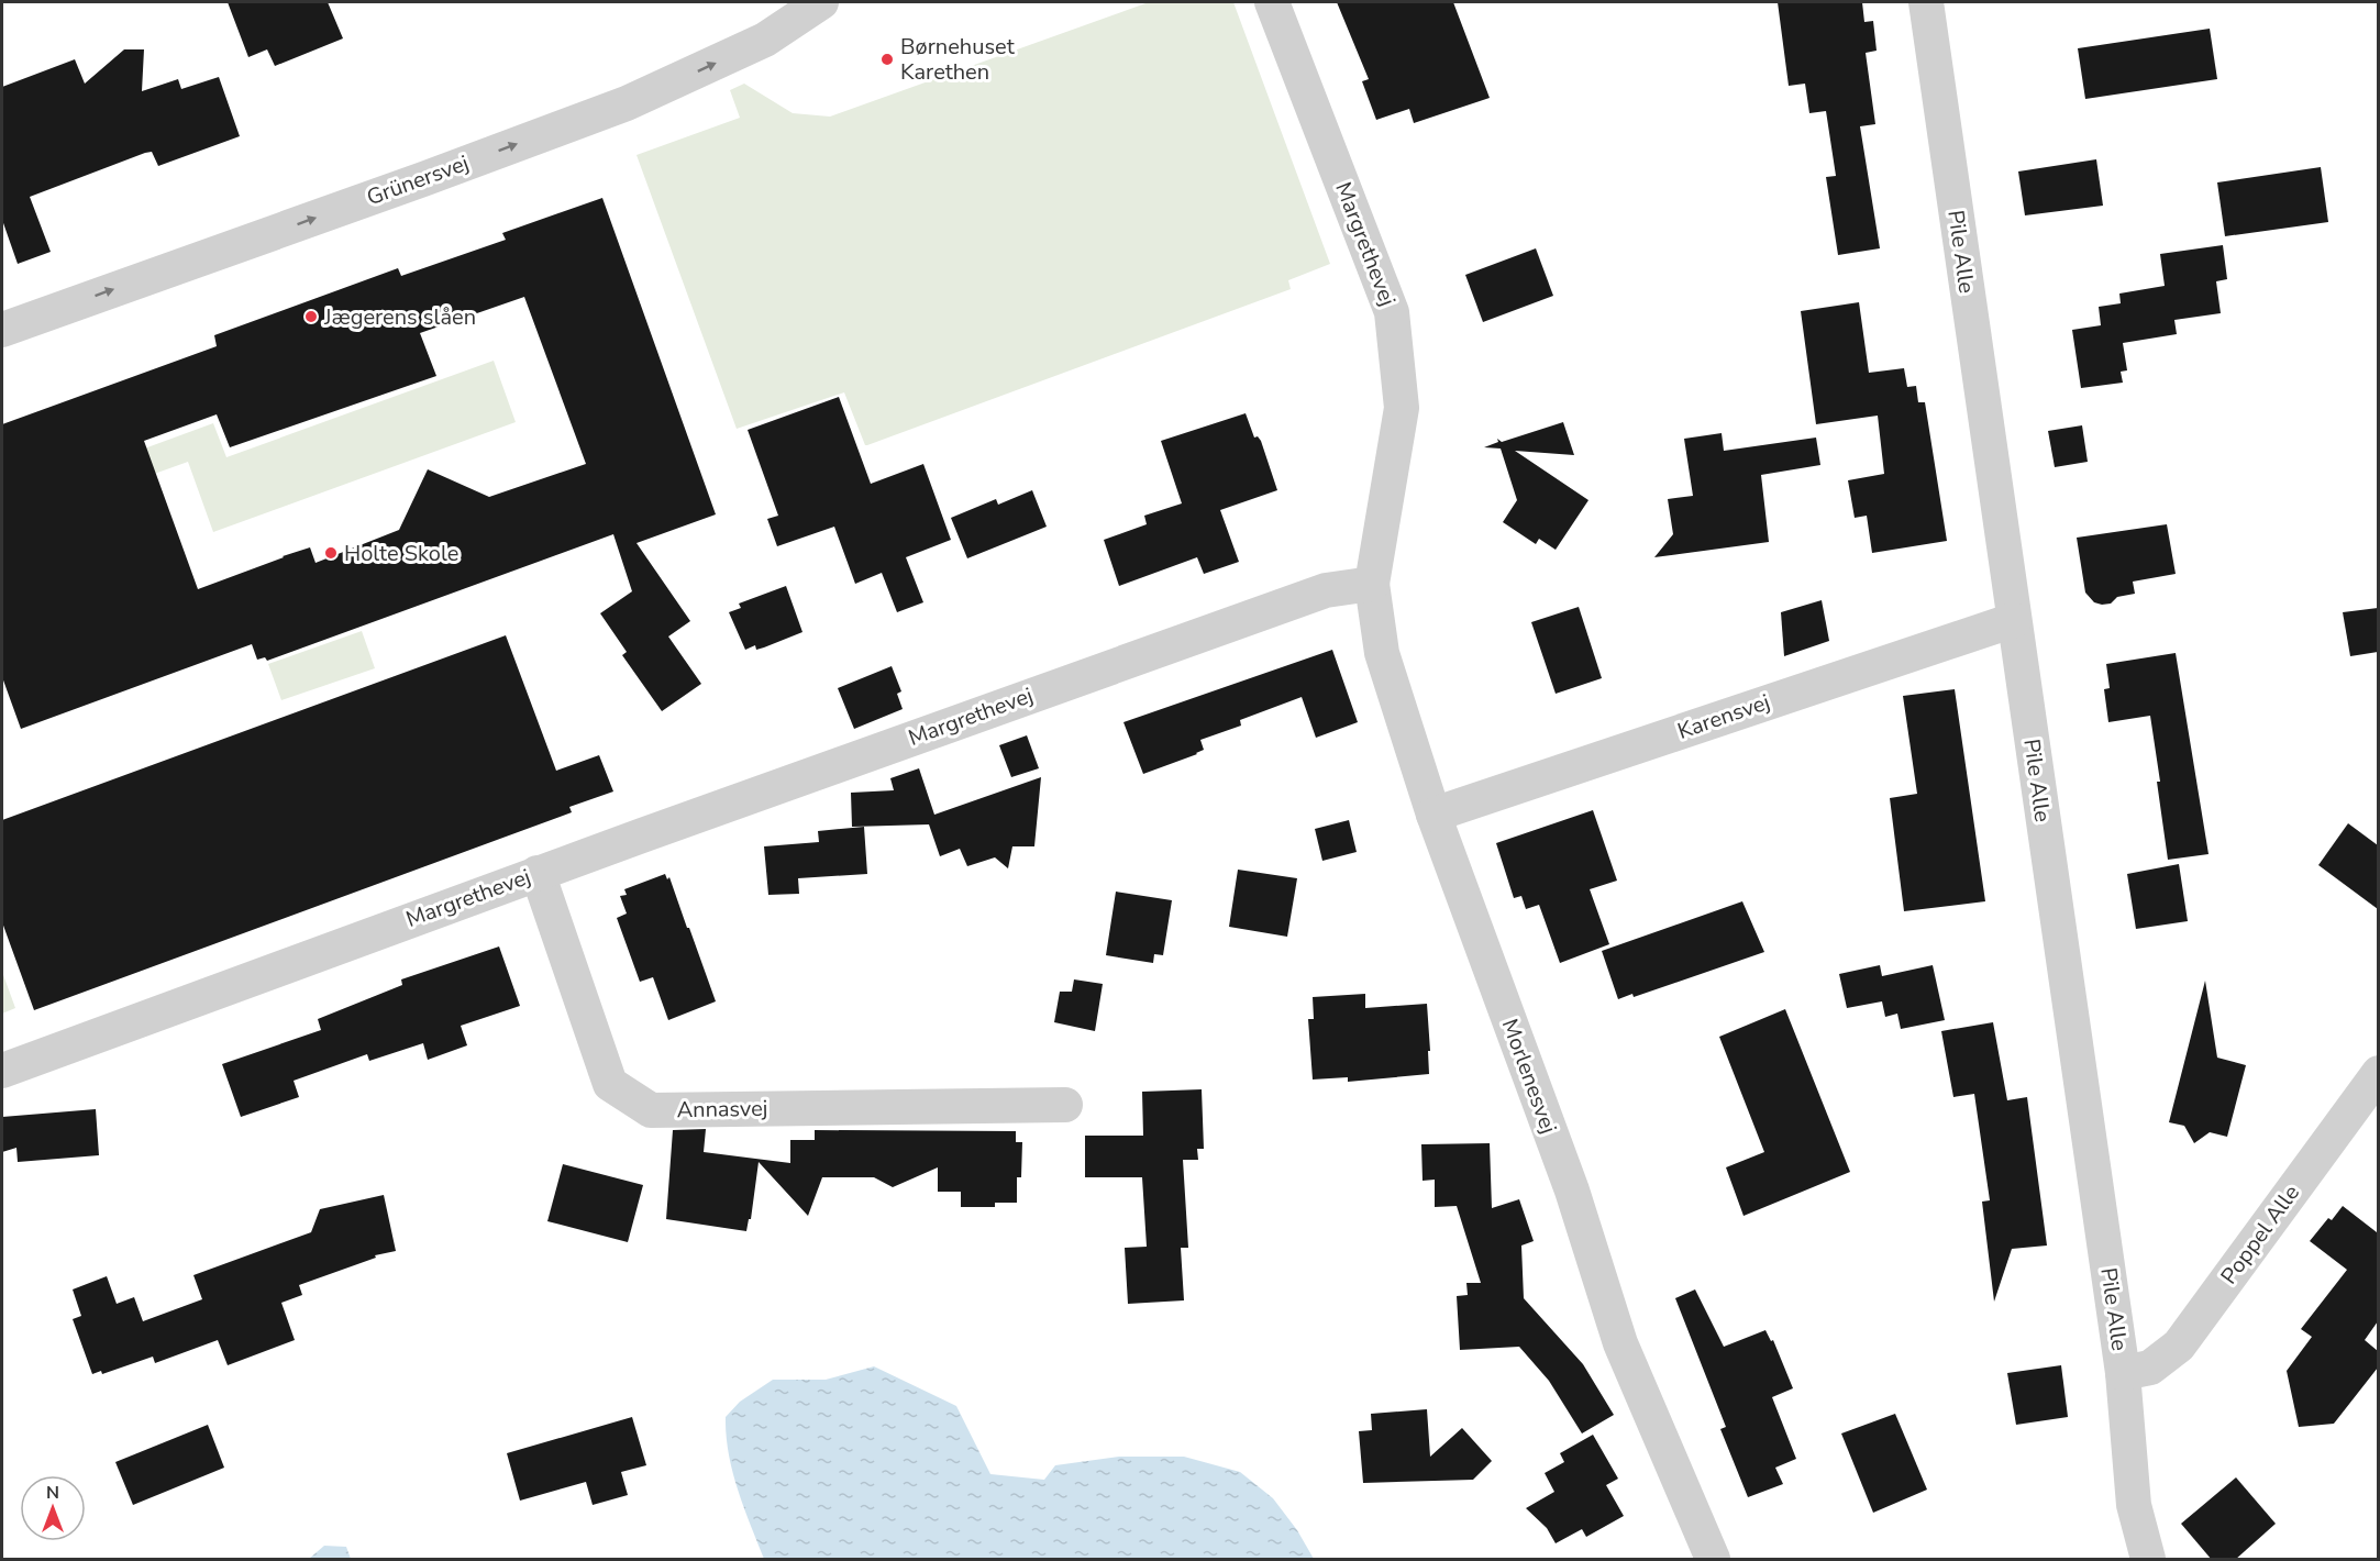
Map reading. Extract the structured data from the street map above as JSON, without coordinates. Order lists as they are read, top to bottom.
{
  "streets": {
    "street": [
      "Grünersvej",
      "Margrethevej",
      "Pile Alle",
      "Karensvej",
      "Morlenesvej",
      "Annasvej",
      "Poppel Alle"
    ]
  },
  "crossings": [
    ["Margrethevej", "Morlenesvej"],
    ["Margrethevej", "Annasvej"],
    ["Pile Alle", "Karensvej"],
    ["Pile Alle", "Poppel Alle"],
    ["Karensvej", "Morlenesvej"]
  ],
  "one_way": ["Grünersvej"],
  "places": ["Børnehuset Karethen", "Jægerens slåen", "Holte Skole"],
  "north": "top"
}
